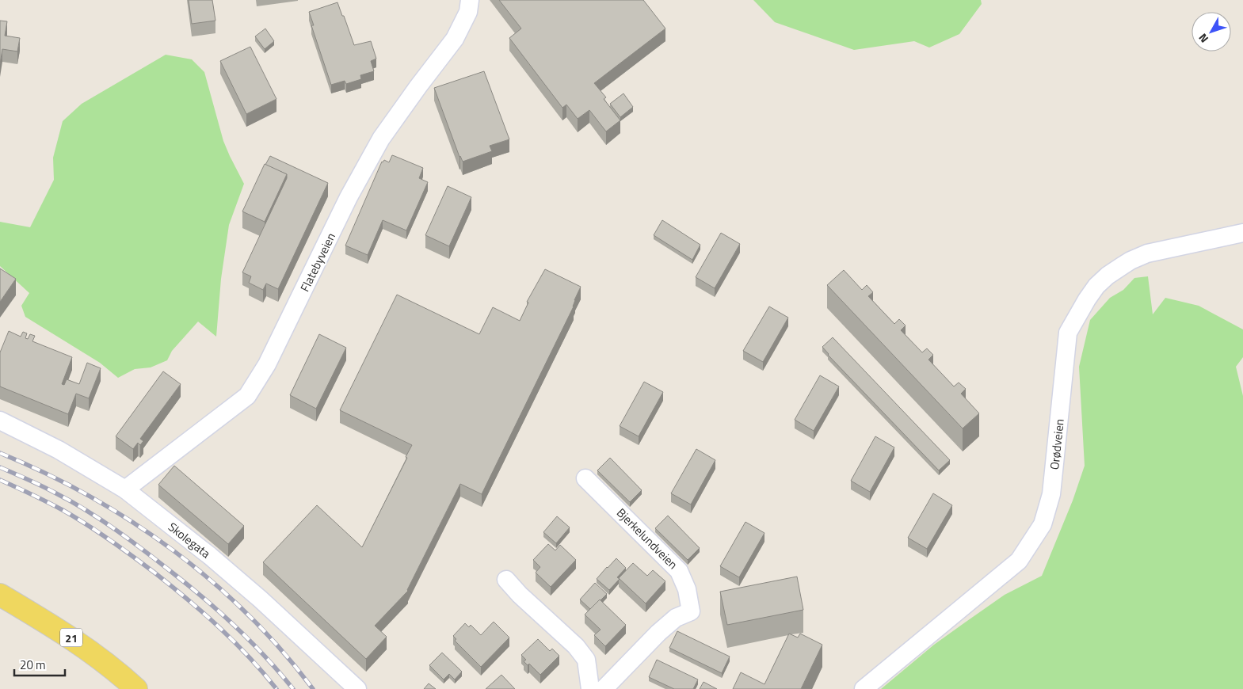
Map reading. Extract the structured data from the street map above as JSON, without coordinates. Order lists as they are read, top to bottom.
{
  "streets": {
    "main road": ["21"],
    "street": [
      "Flatebyveien",
      "Orødveien",
      "Bjerkelundveien",
      "Skolegata"
    ]
  },
  "crossings": [
    ["Flatebyveien", "Skolegata"]
  ],
  "scale_bar": "20 m",
  "north": "bottom left"
}
